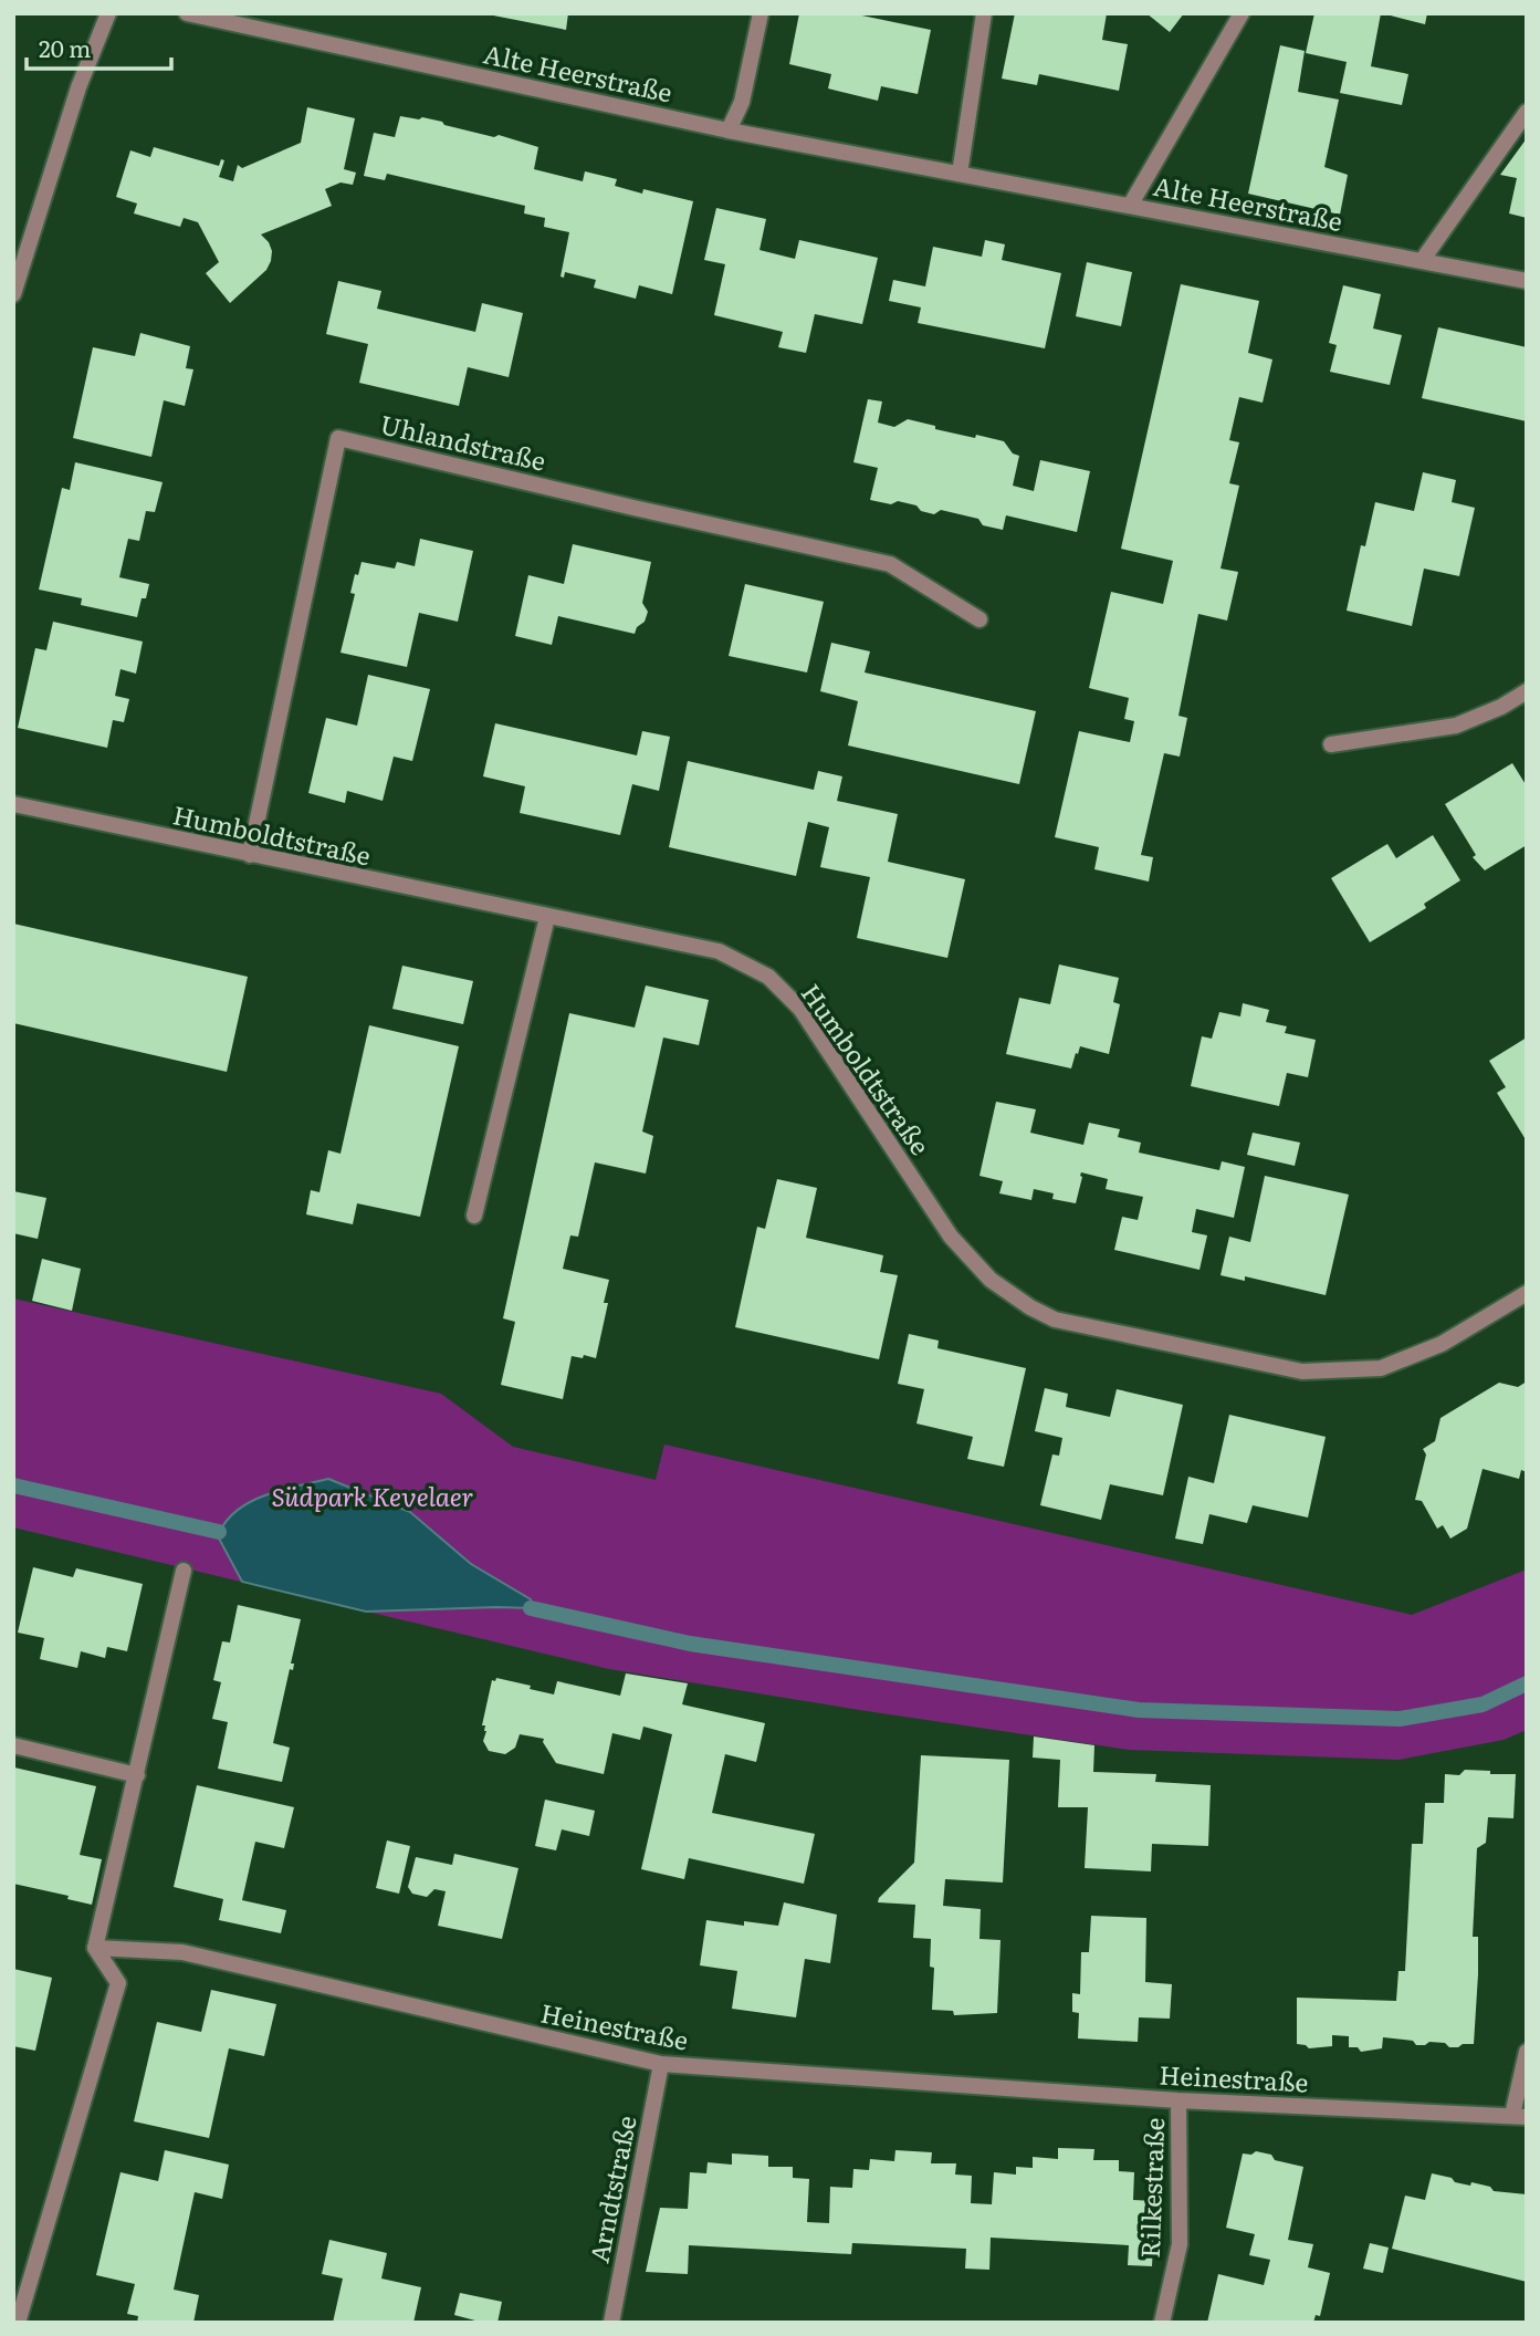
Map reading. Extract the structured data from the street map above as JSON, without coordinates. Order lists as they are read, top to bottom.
{
  "streets": {
    "street": [
      "Alte Heerstraße",
      "Uhlandstraße",
      "Humboldtstraße",
      "Heinestraße",
      "Rilkestraße",
      "Arndtstraße"
    ]
  },
  "crossings": [
    ["Uhlandstraße", "Humboldtstraße"],
    ["Heinestraße", "Rilkestraße"],
    ["Heinestraße", "Arndtstraße"]
  ],
  "parks": ["Südpark Kevelaer"],
  "scale_bar": "20 m"
}
